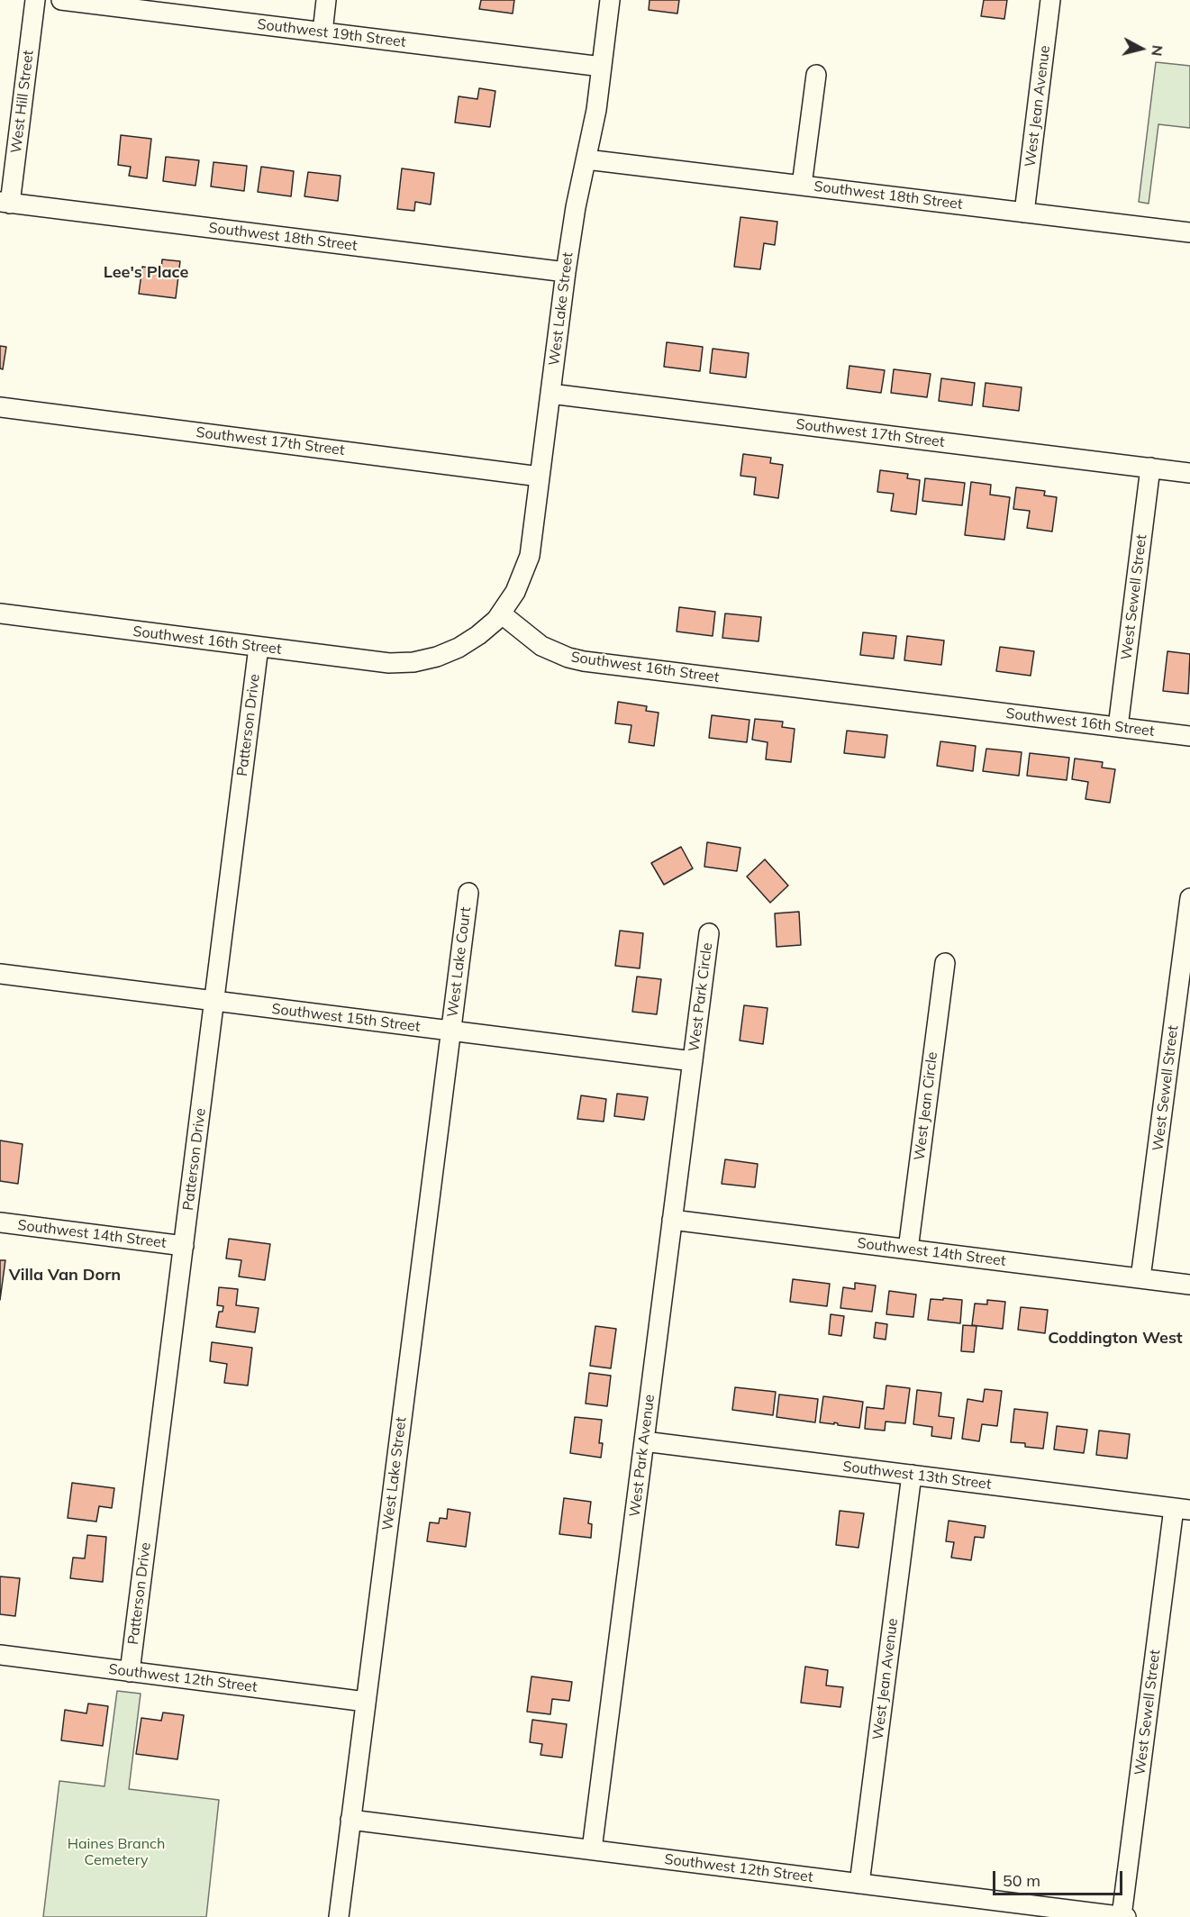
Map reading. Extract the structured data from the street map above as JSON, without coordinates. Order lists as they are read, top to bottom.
{
  "streets": {
    "street": [
      "Southwest 19th Street",
      "West Hill Street",
      "West Jean Avenue",
      "Southwest 18th Street",
      "West Lake Street",
      "Southwest 17th Street",
      "West Sewell Street",
      "Southwest 16th Street",
      "Patterson Drive",
      "West Lake Court",
      "West Park Circle",
      "Southwest 15th Street",
      "West Jean Circle",
      "Southwest 14th Street",
      "West Park Avenue",
      "Southwest 13th Street",
      "Southwest 12th Street"
    ]
  },
  "crossings": [
    ["Southwest 19th Street", "West Lake Street"],
    ["West Hill Street", "Southwest 18th Street"],
    ["West Jean Avenue", "Southwest 18th Street"],
    ["West Jean Avenue", "Southwest 13th Street"],
    ["West Jean Avenue", "Southwest 12th Street"],
    ["Southwest 18th Street", "West Lake Street"],
    ["West Lake Street", "Southwest 17th Street"],
    ["West Lake Street", "Southwest 16th Street"],
    ["West Lake Street", "West Lake Court"],
    ["West Lake Street", "Southwest 15th Street"],
    ["West Lake Street", "Southwest 12th Street"],
    ["Southwest 17th Street", "West Sewell Street"],
    ["West Sewell Street", "Southwest 16th Street"],
    ["West Sewell Street", "Southwest 14th Street"],
    ["West Sewell Street", "Southwest 13th Street"],
    ["West Sewell Street", "Southwest 12th Street"],
    ["Southwest 16th Street", "Patterson Drive"],
    ["Patterson Drive", "Southwest 15th Street"],
    ["Patterson Drive", "Southwest 14th Street"],
    ["Patterson Drive", "Southwest 12th Street"],
    ["West Lake Court", "Southwest 15th Street"],
    ["West Park Circle", "Southwest 15th Street"],
    ["West Park Circle", "West Park Avenue"],
    ["Southwest 15th Street", "West Park Avenue"],
    ["West Jean Circle", "Southwest 14th Street"],
    ["Southwest 14th Street", "West Park Avenue"],
    ["West Park Avenue", "Southwest 13th Street"],
    ["West Park Avenue", "Southwest 12th Street"]
  ],
  "districts": ["Lee's Place", "Villa Van Dorn", "Coddington West"],
  "parks": ["Haines Branch Cemetery"],
  "scale_bar": "50 m",
  "north": "right"
}
